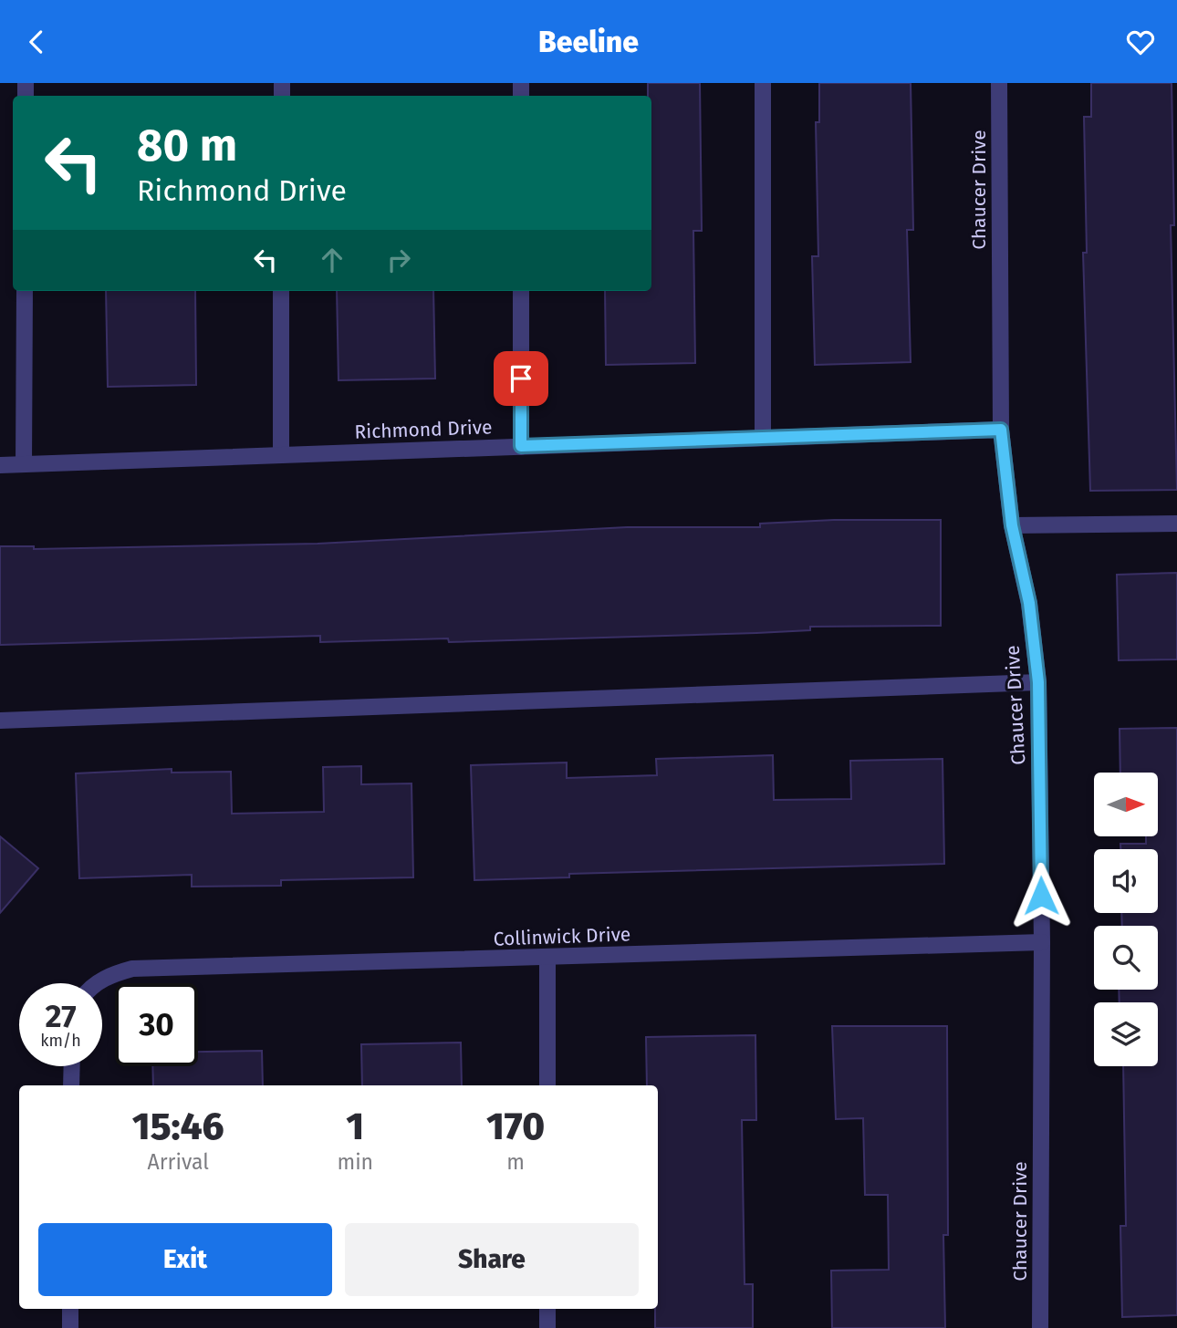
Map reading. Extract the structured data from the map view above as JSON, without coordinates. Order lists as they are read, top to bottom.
{
  "streets": {
    "street": ["Chaucer Drive", "Richmond Drive", "Collinwick Drive"]
  },
  "crossings": [
    ["Chaucer Drive", "Richmond Drive"],
    ["Chaucer Drive", "Collinwick Drive"]
  ],
  "north": "right",
  "page": {
    "header": "Beeline",
    "turn": ["80 m", "Richmond Drive"],
    "speed": "27 km/h",
    "limit": "30",
    "eta": [
      "15:46",
      "Arrival",
      "1",
      "min",
      "170",
      "m"
    ],
    "buttons": ["Exit", "Share"]
  }
}
